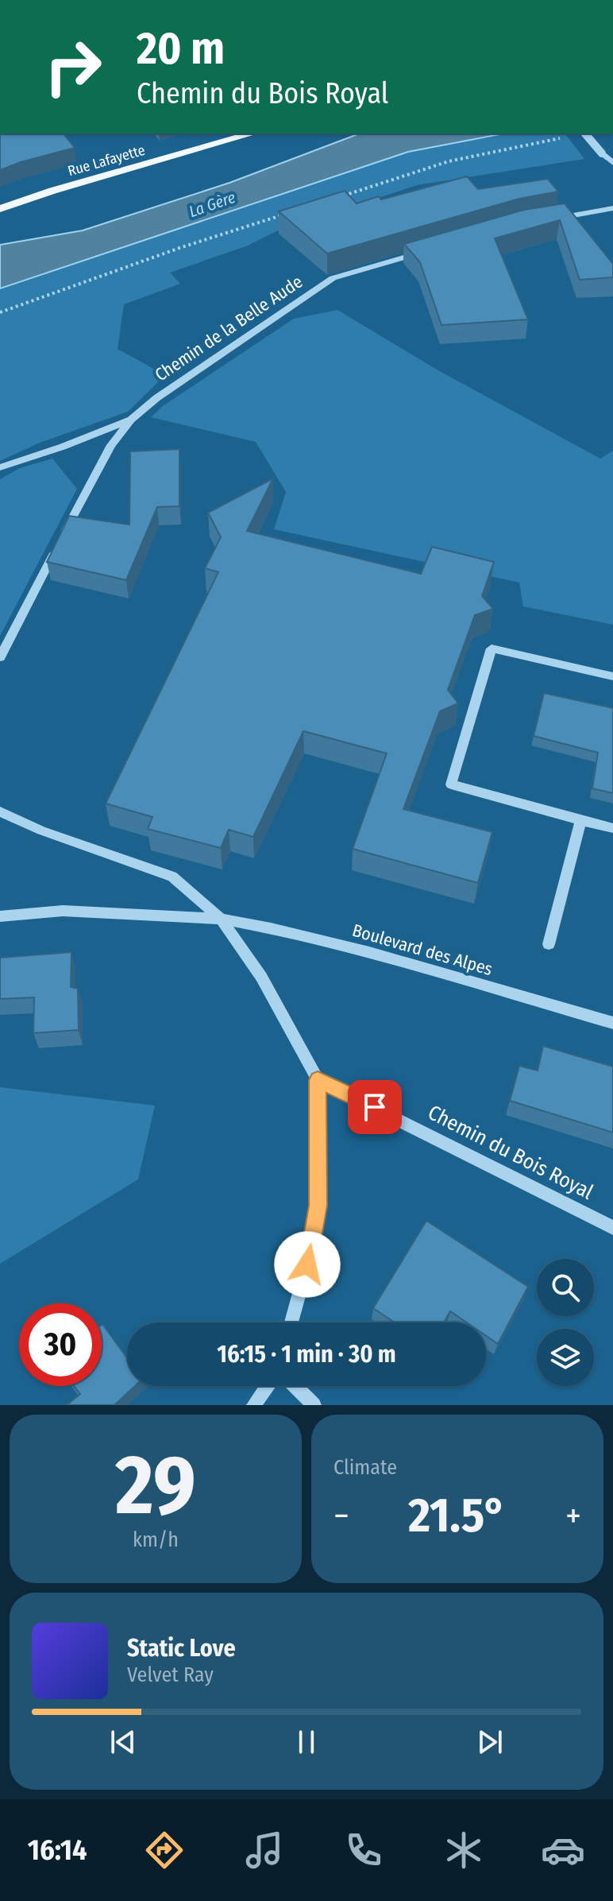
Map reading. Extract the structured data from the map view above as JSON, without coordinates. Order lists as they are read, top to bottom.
{
  "streets": {
    "main road": ["Rue Lafayette"],
    "street": ["Chemin de la Belle Aude", "Boulevard des Alpes", "Chemin du Bois Royal"]
  },
  "water": ["La Gère"],
  "page": {
    "turn": ["20 m", "Chemin du Bois Royal"],
    "limit": "30",
    "trip": "16:15 · 1 min · 30 m",
    "tile": [
      ["29", "km/h"],
      "Climate"
    ],
    "heat": ["−", "21.5°", "+"],
    "song": ["Static Love", "Velvet Ray"],
    "tabs": "16:14"
  }
}
